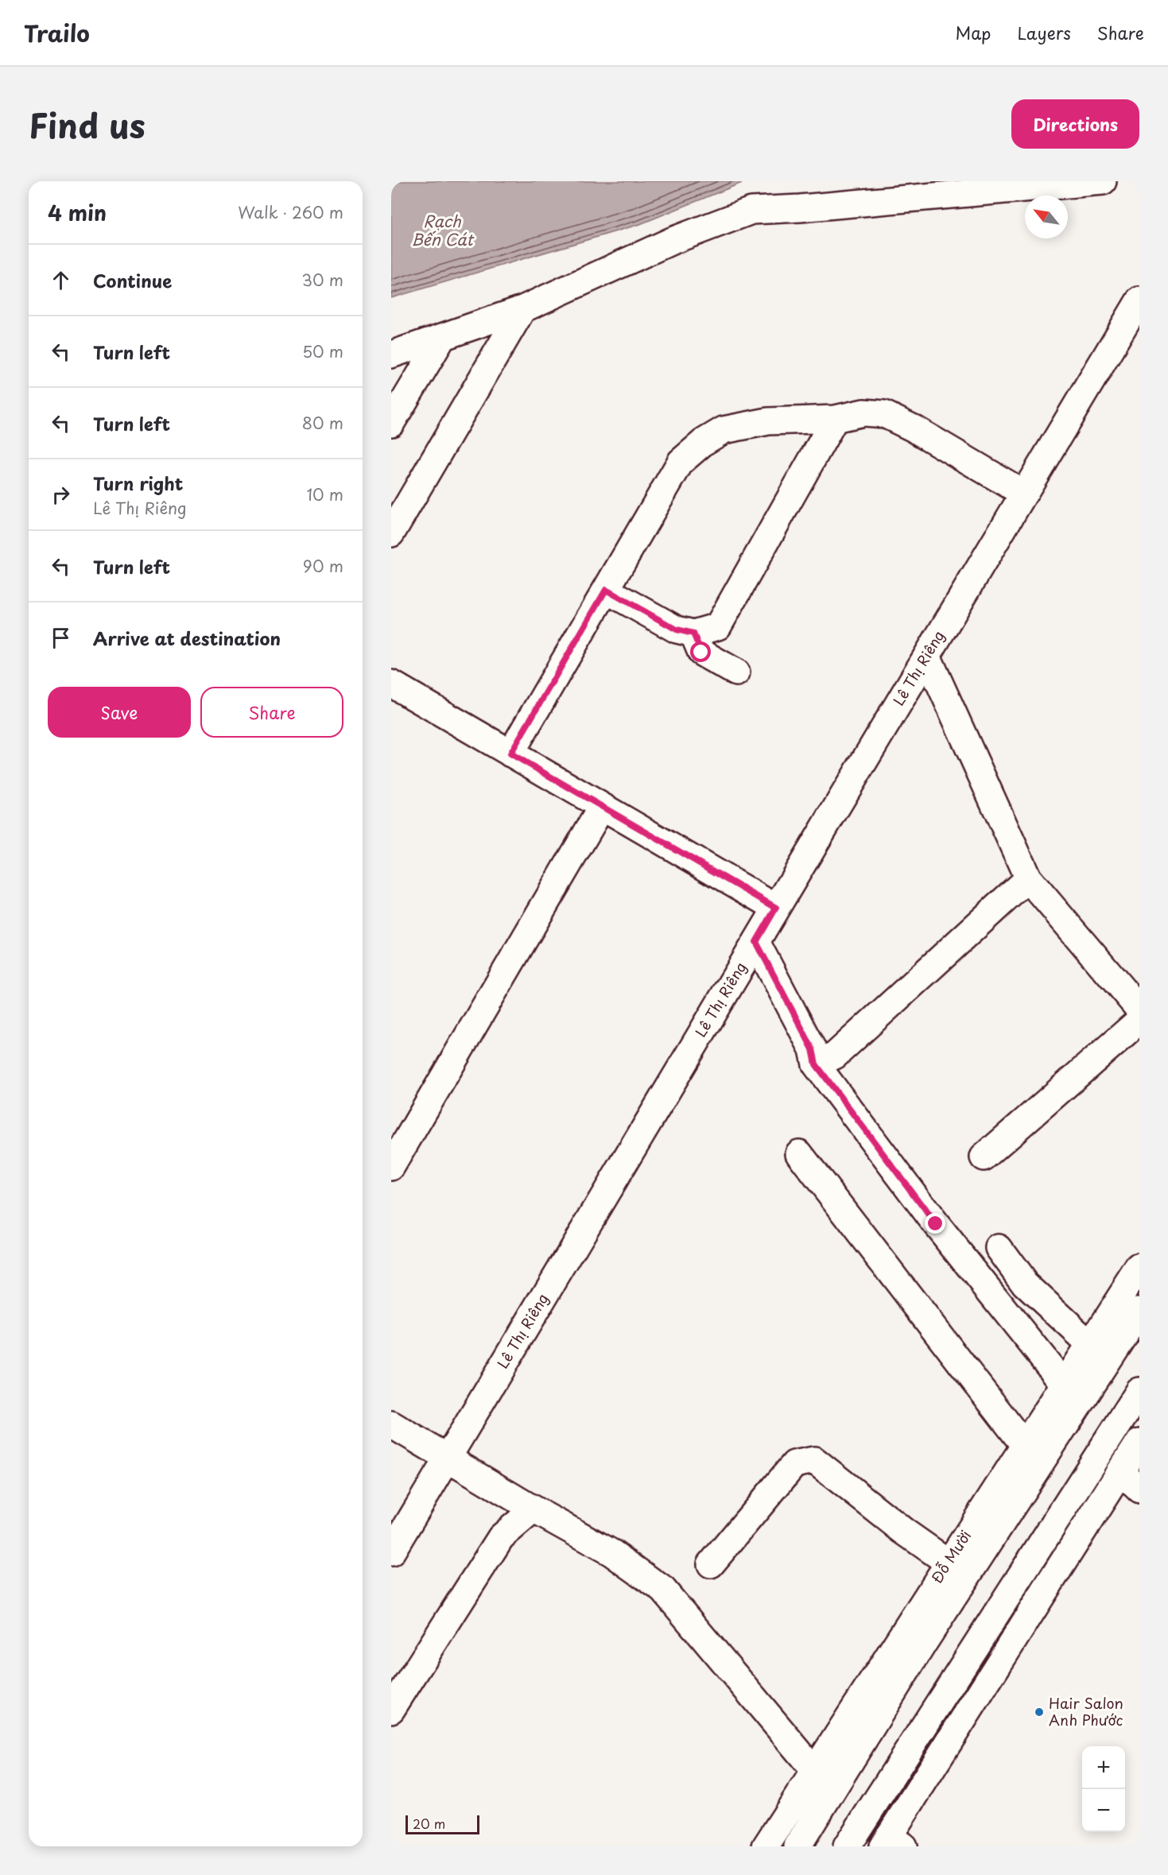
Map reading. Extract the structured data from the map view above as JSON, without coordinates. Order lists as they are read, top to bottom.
{
  "streets": {
    "main road": ["Lê Thị Riêng", "Đỗ Mười"]
  },
  "water": ["Rạch Bến Cát"],
  "places": ["Hair Salon Anh Phước"],
  "scale_bar": "20 m",
  "north": "top left",
  "page": {
    "header": "Trailo",
    "nav": ["Map", "Layers", "Share"],
    "title": "Find us",
    "buttons": [
      "Directions",
      ["Save", "Share"]
    ],
    "heading": ["4 min", "Walk · 260 m"],
    "list": [
      ["Continue", "30 m"],
      ["Turn left", "50 m"],
      ["Turn left", "80 m"],
      ["Turn right", "Lê Thị Riêng", "10 m"],
      ["Turn left", "90 m"],
      "Arrive at destination"
    ],
    "map_buttons": ["+", "−"],
    "scale": "20 m"
  }
}
